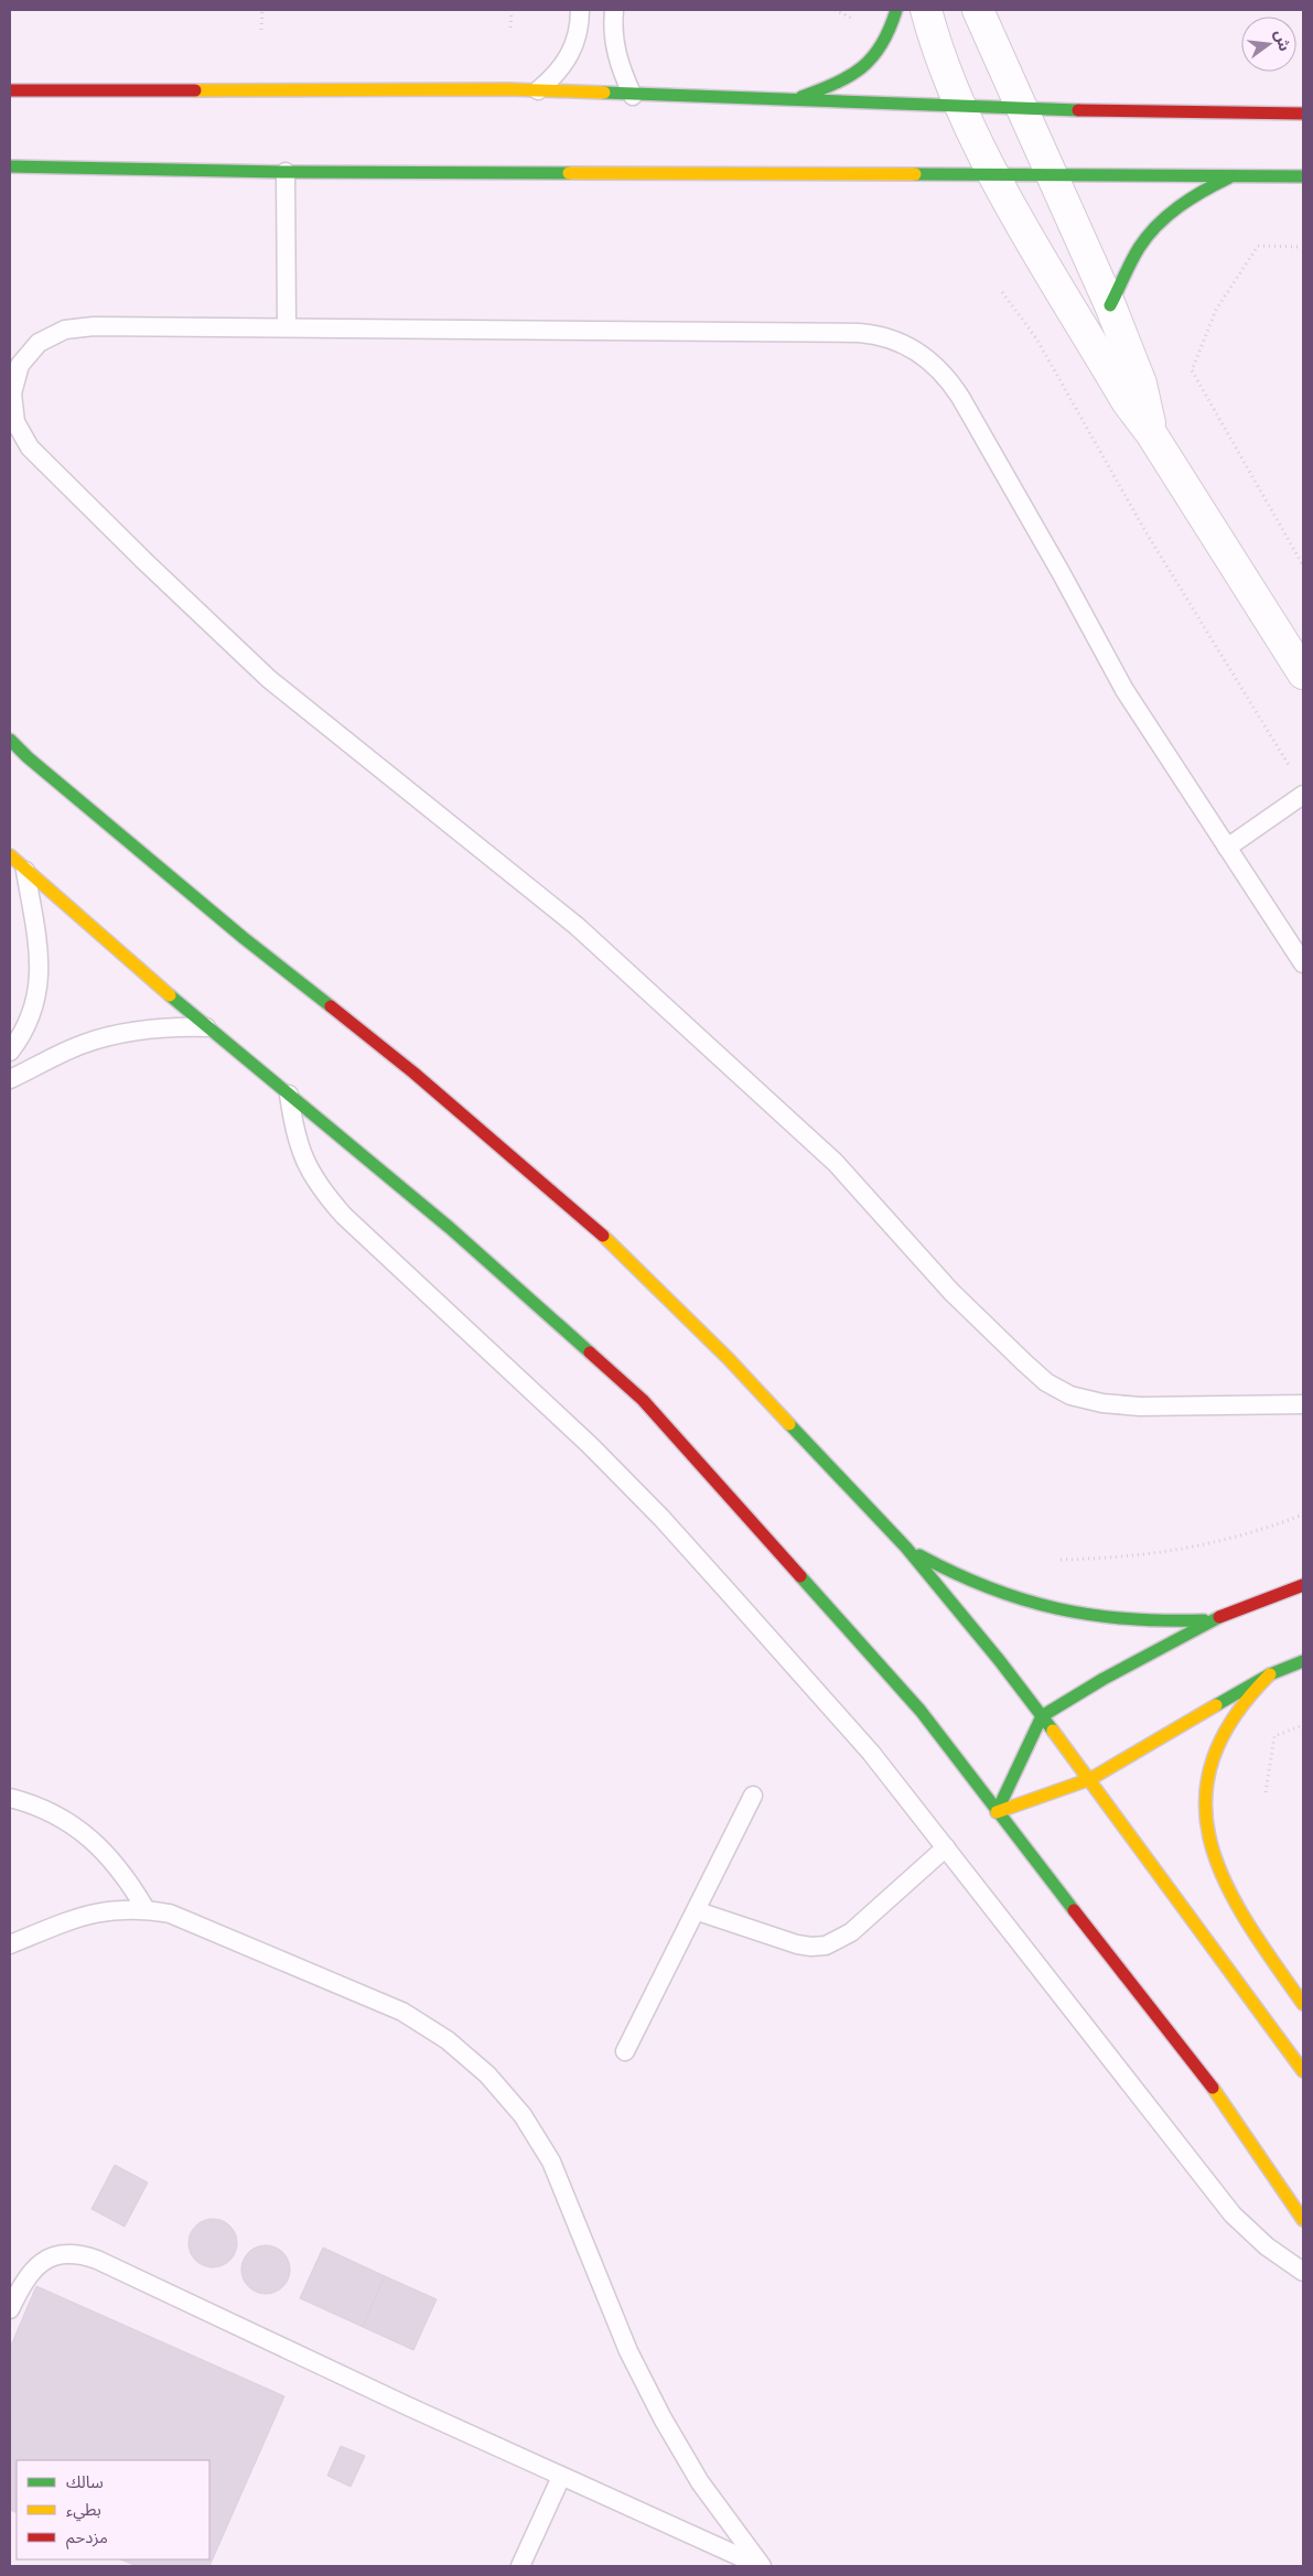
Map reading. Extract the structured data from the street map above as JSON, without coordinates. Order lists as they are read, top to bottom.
{
  "legend": ["سالك", "بطيء", "مزدحم"],
  "north": "right"
}
